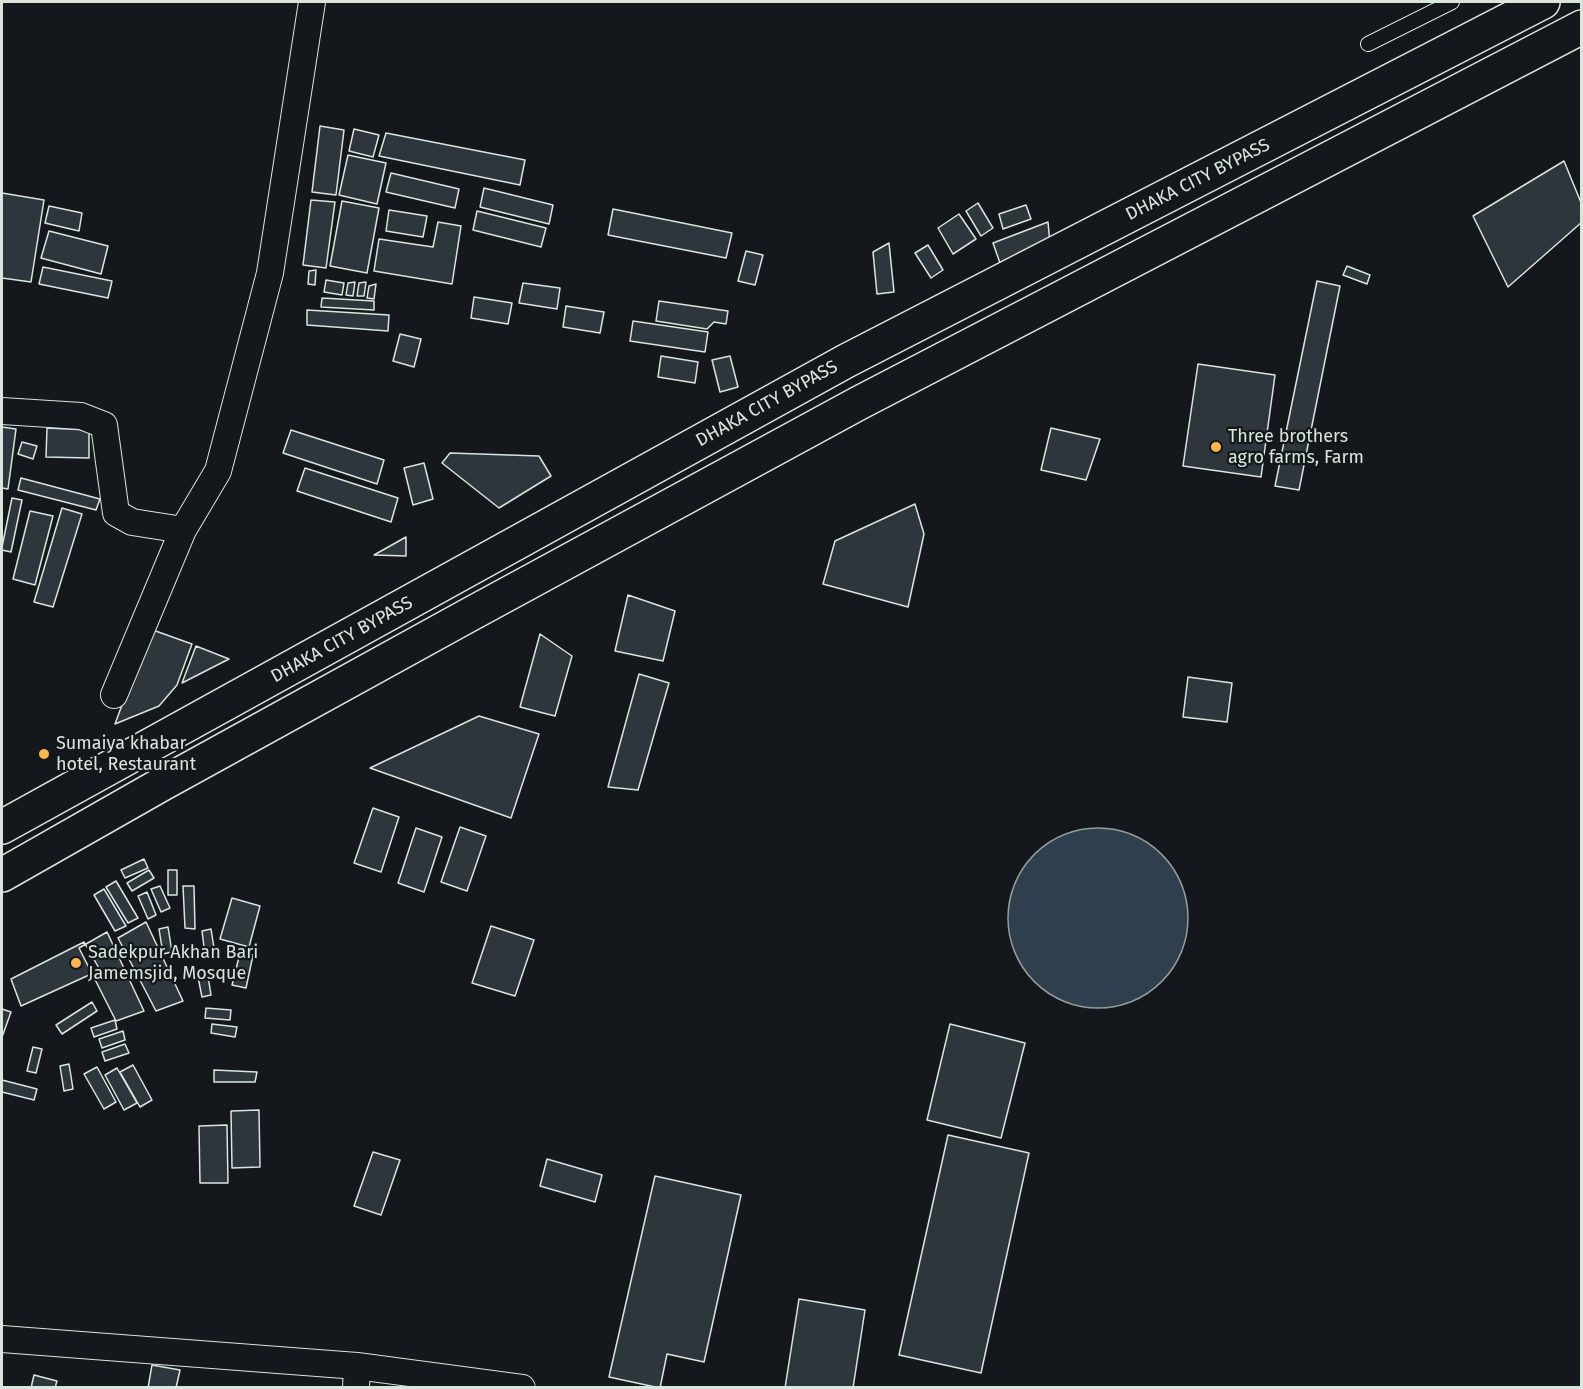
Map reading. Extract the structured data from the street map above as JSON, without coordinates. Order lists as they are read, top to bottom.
{
  "streets": {
    "highway": ["DHAKA CITY BYPASS"]
  },
  "places": ["Three brothers agro farms, Farm", "Sumaiya khabar hotel, Restaurant", "Sadekpur Akhan Bari Jamemsjid, Mosque"]
}
